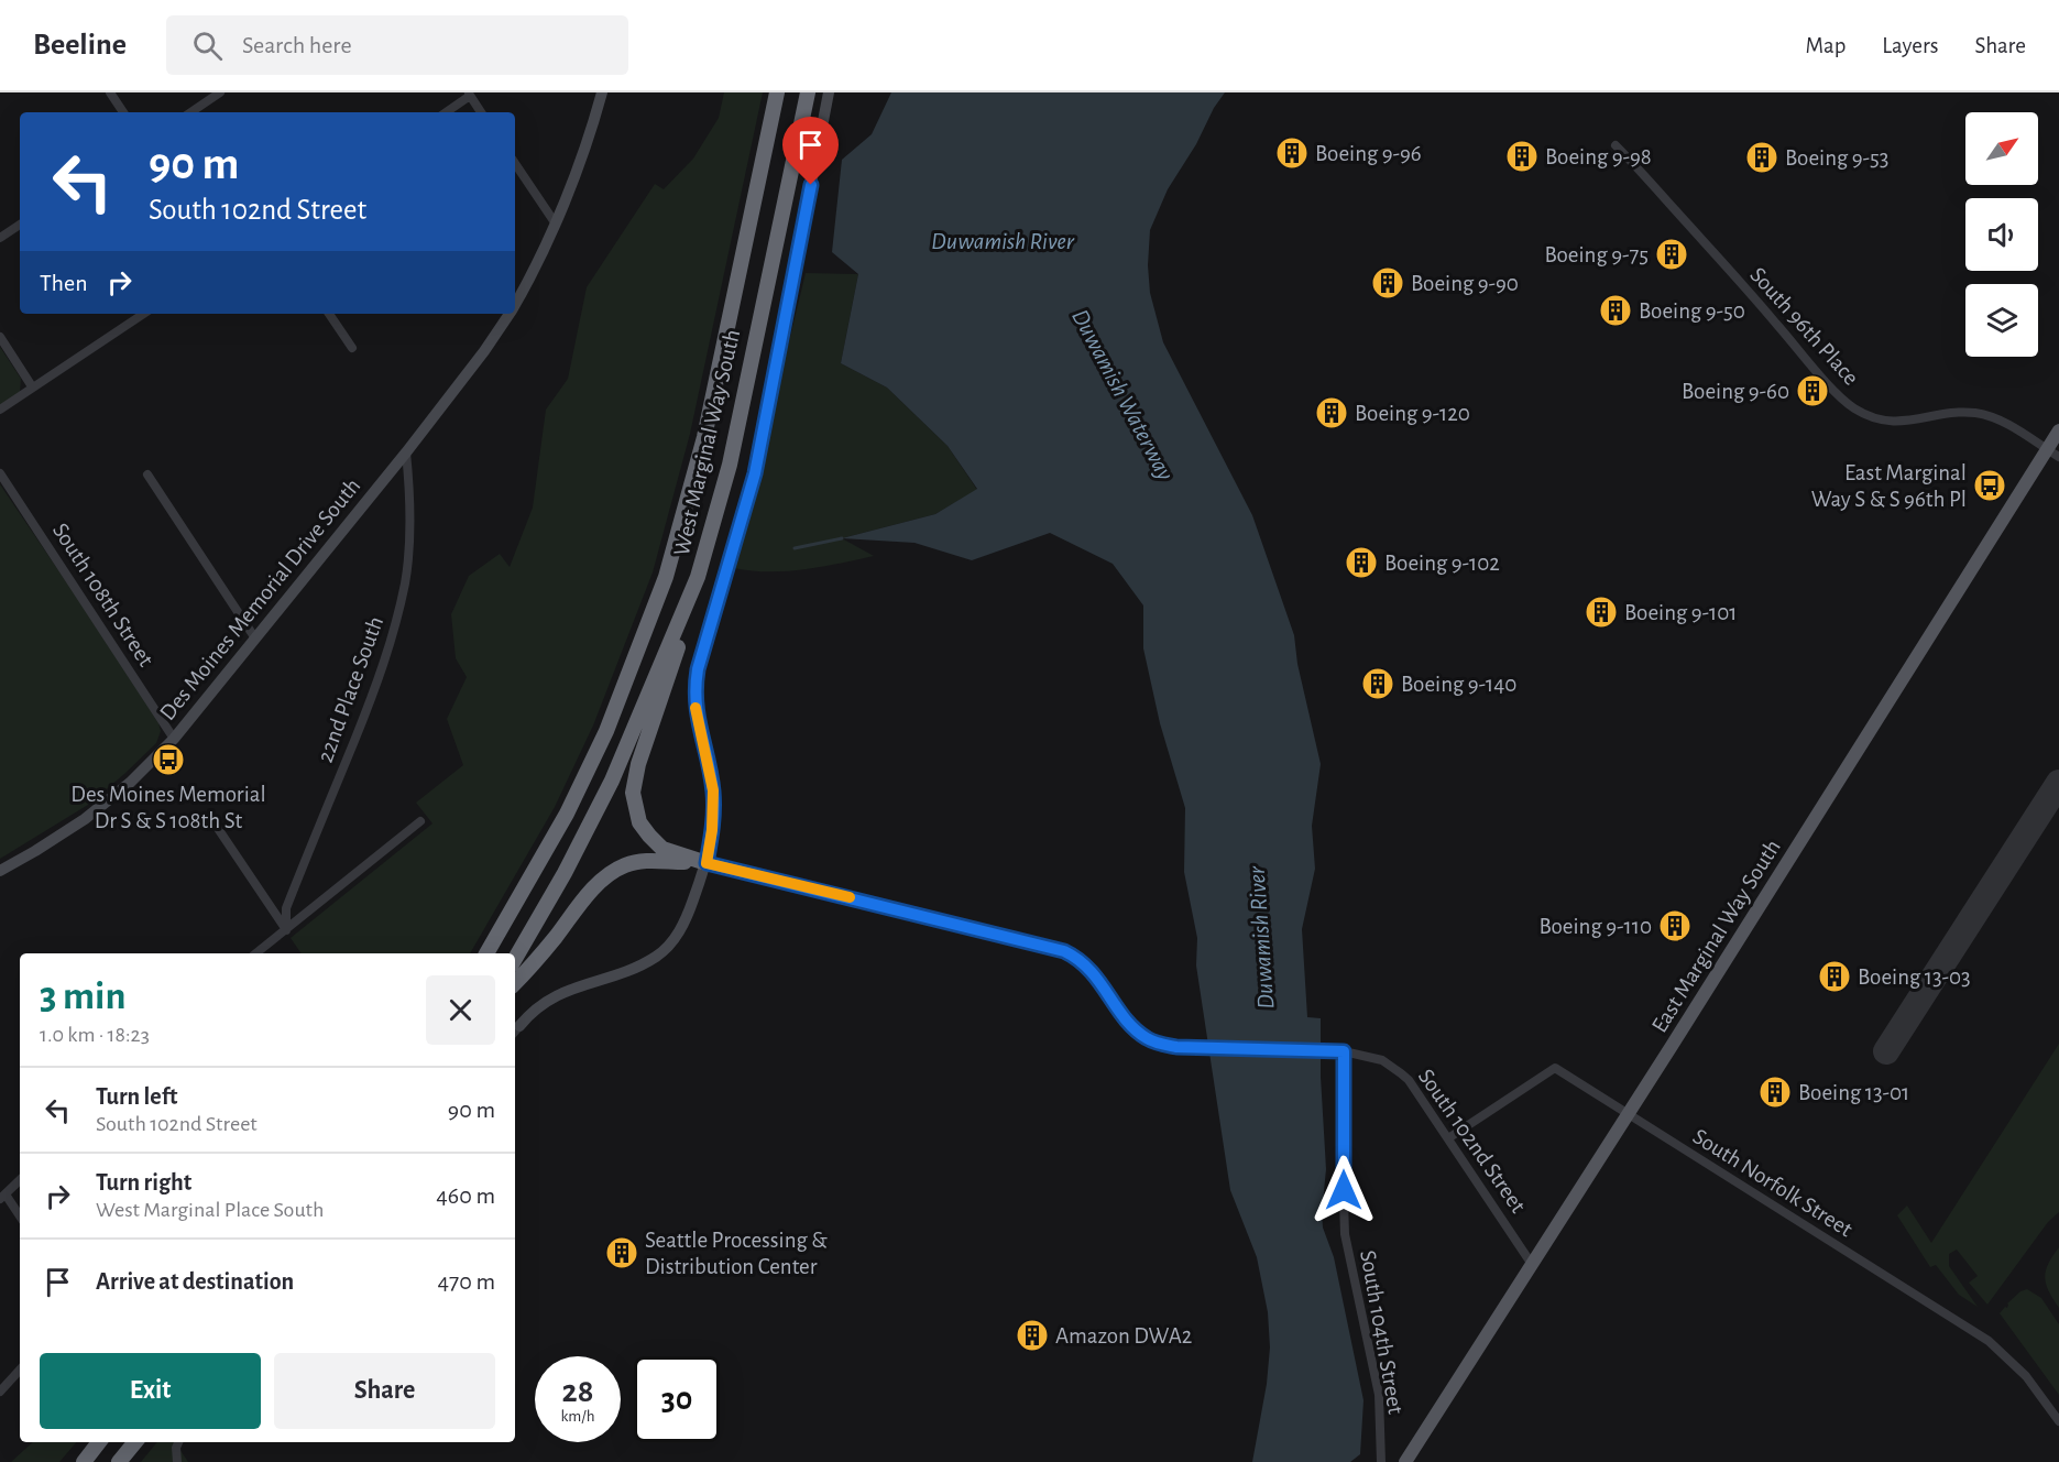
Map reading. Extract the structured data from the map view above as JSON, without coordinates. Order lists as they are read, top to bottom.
{
  "streets": {
    "highway": ["West Marginal Way South"],
    "main road": ["East Marginal Way South"],
    "street": [
      "South 96th Place",
      "South 108th Street",
      "Des Moines Memorial Drive South",
      "22nd Place South",
      "South 102nd Street",
      "South Norfolk Street",
      "South 104th Street"
    ]
  },
  "crossings": [
    ["South 96th Place", "East Marginal Way South"],
    ["South 108th Street", "Des Moines Memorial Drive South"],
    ["Des Moines Memorial Drive South", "22nd Place South"],
    ["East Marginal Way South", "South 102nd Street"],
    ["East Marginal Way South", "South Norfolk Street"],
    ["South 102nd Street", "South Norfolk Street"],
    ["South 102nd Street", "South 104th Street"]
  ],
  "water": ["Duwamish River", "Duwamish Waterway"],
  "places": {
    "building": [
      "Boeing 9-96",
      "Boeing 9-98",
      "Boeing 9-53",
      "Boeing 9-75",
      "Boeing 9-90",
      "Boeing 9-50",
      "Boeing 9-60",
      "Boeing 9-120",
      "Boeing 9-102",
      "Boeing 9-101",
      "Boeing 9-140",
      "Boeing 9-110",
      "Boeing 13-03",
      "Boeing 13-01",
      "Seattle Processing & Distribution Center",
      "Amazon DWA2"
    ],
    "bus stop": ["East Marginal Way S & S 96th Pl", "Des Moines Memorial Dr S & S 108th St"]
  },
  "north": "top right",
  "page": {
    "header": "Beeline",
    "search": "Search here",
    "nav": ["Map", "Layers", "Share"],
    "turn": ["90 m", "South 102nd Street"],
    "then": "Then",
    "heading": ["3 min", "1.0 km · 18:23"],
    "list": [
      {
        "name": "Turn left",
        "note": "South 102nd Street",
        "value": "90 m"
      },
      {
        "name": "Turn right",
        "note": "West Marginal Place South",
        "value": "460 m"
      },
      {
        "name": "Arrive at destination",
        "value": "470 m"
      }
    ],
    "buttons": ["Exit", "Share"],
    "speed": "28 km/h",
    "limit": "30"
  }
}
